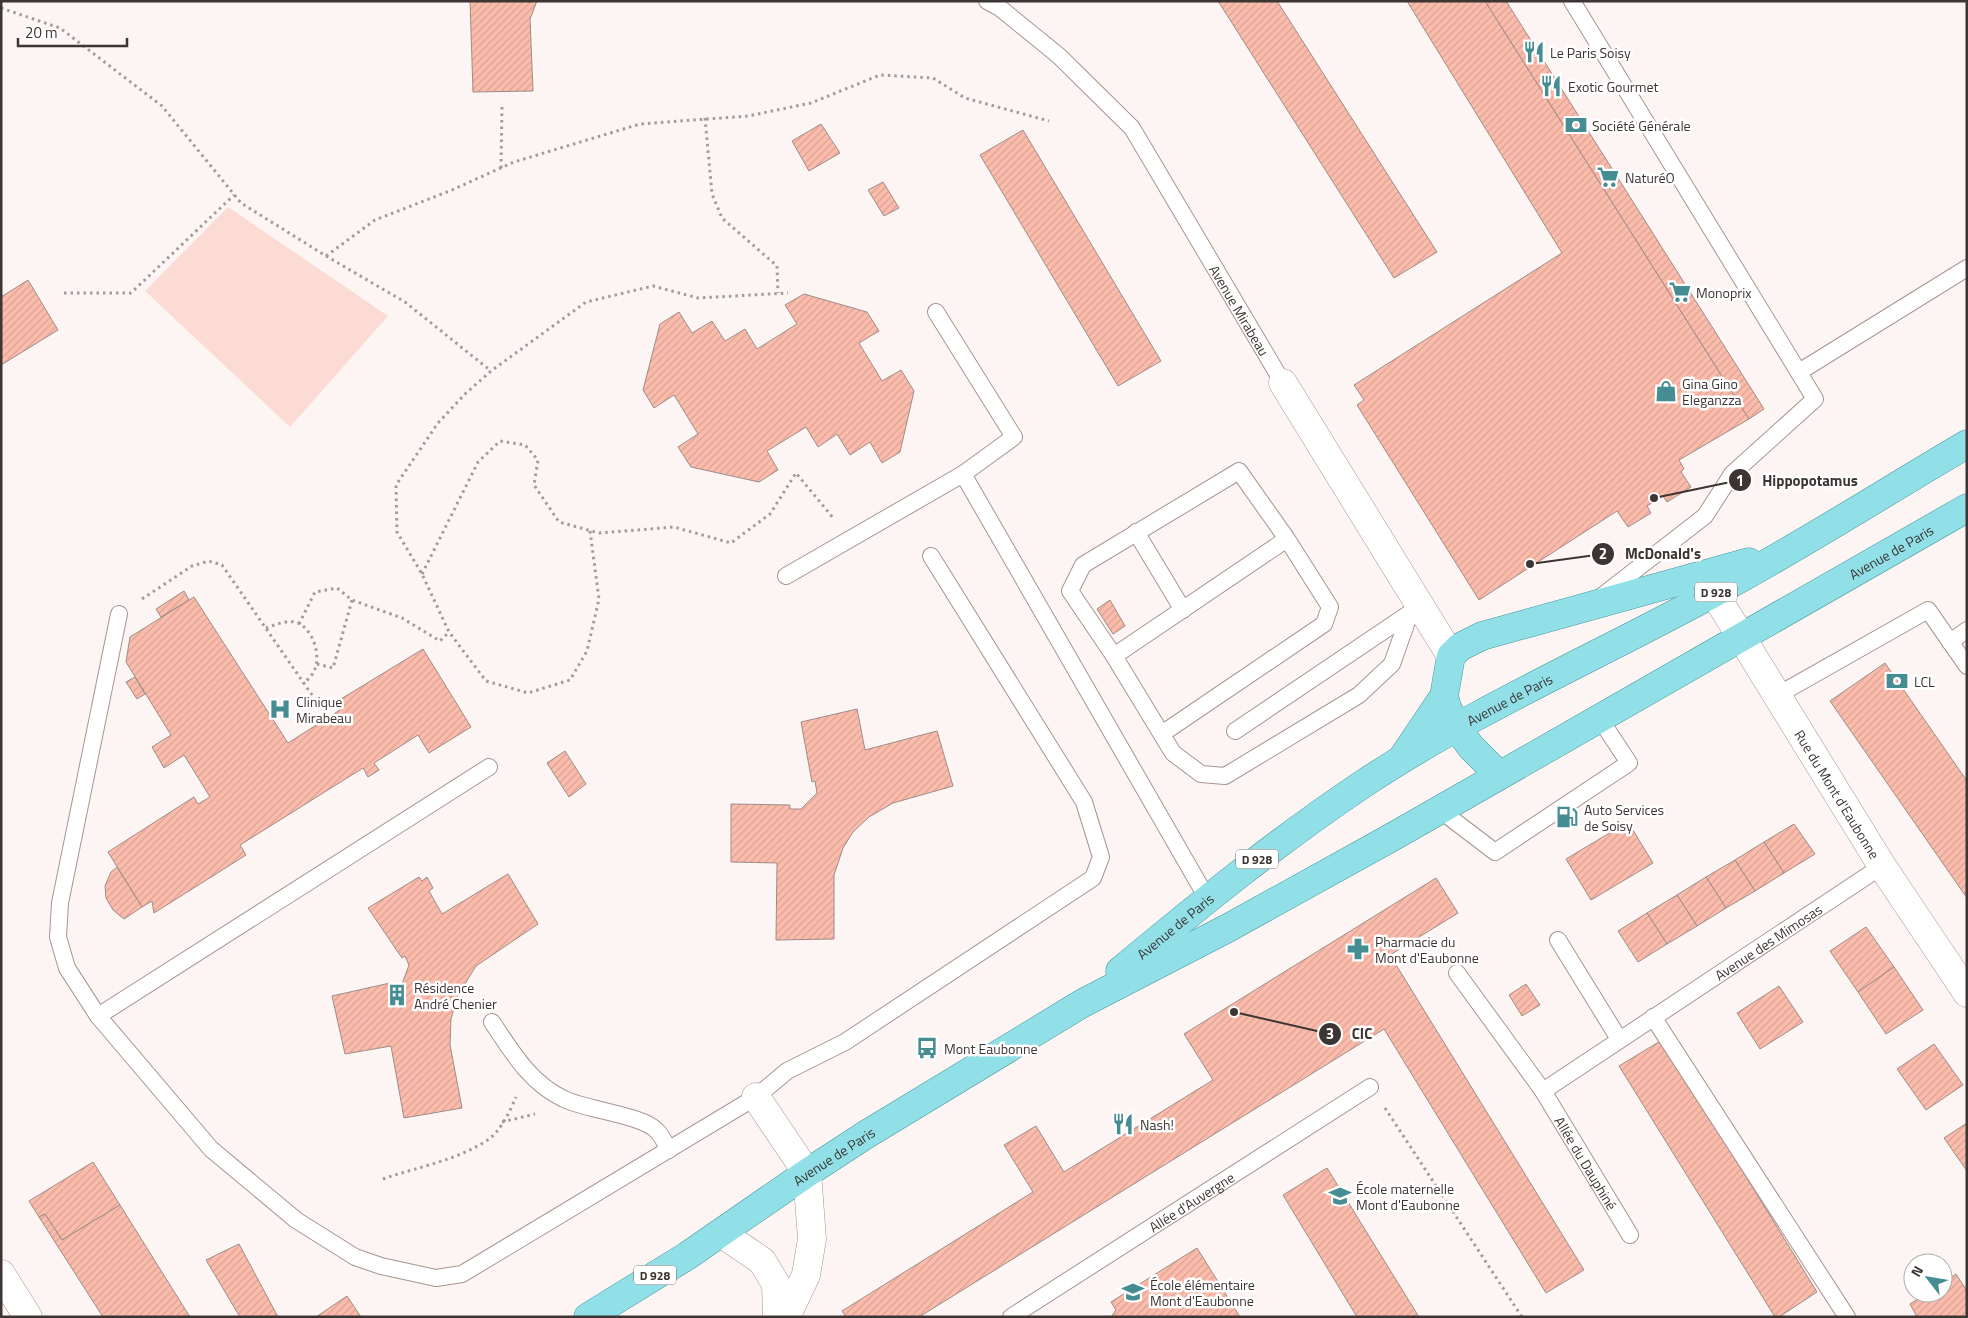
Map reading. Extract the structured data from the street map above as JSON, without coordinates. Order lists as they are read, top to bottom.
{
  "streets": {
    "main road": ["Avenue de Paris", "D 928"],
    "street": ["Avenue Mirabeau", "Rue du Mont d'Eaubonne"],
    "lane": ["Avenue des Mimosas", "Allée du Dauphiné", "Allée d'Auvergne"]
  },
  "crossings": [
    ["Avenue de Paris", "Rue du Mont d'Eaubonne"],
    ["Rue du Mont d'Eaubonne", "Avenue des Mimosas"]
  ],
  "places": {
    "restaurant": ["Le Paris Soisy", "Exotic Gourmet", "Nash!"],
    "bank": ["Société Générale", "LCL"],
    "supermarket": ["NaturéO", "Monoprix"],
    "shop": ["Gina Gino Eleganzza"],
    "other": ["Hippopotamus", "McDonald's", "CIC"],
    "hospital": ["Clinique Mirabeau"],
    "fuel station": ["Auto Services de Soisy"],
    "pharmacy": ["Pharmacie du Mont d'Eaubonne"],
    "building": ["Résidence André Chenier"],
    "bus stop": ["Mont Eaubonne"],
    "school or university": ["École maternelle Mont d'Eaubonne", "École élémentaire Mont d'Eaubonne"]
  },
  "scale_bar": "20 m",
  "north": "top left"
}
